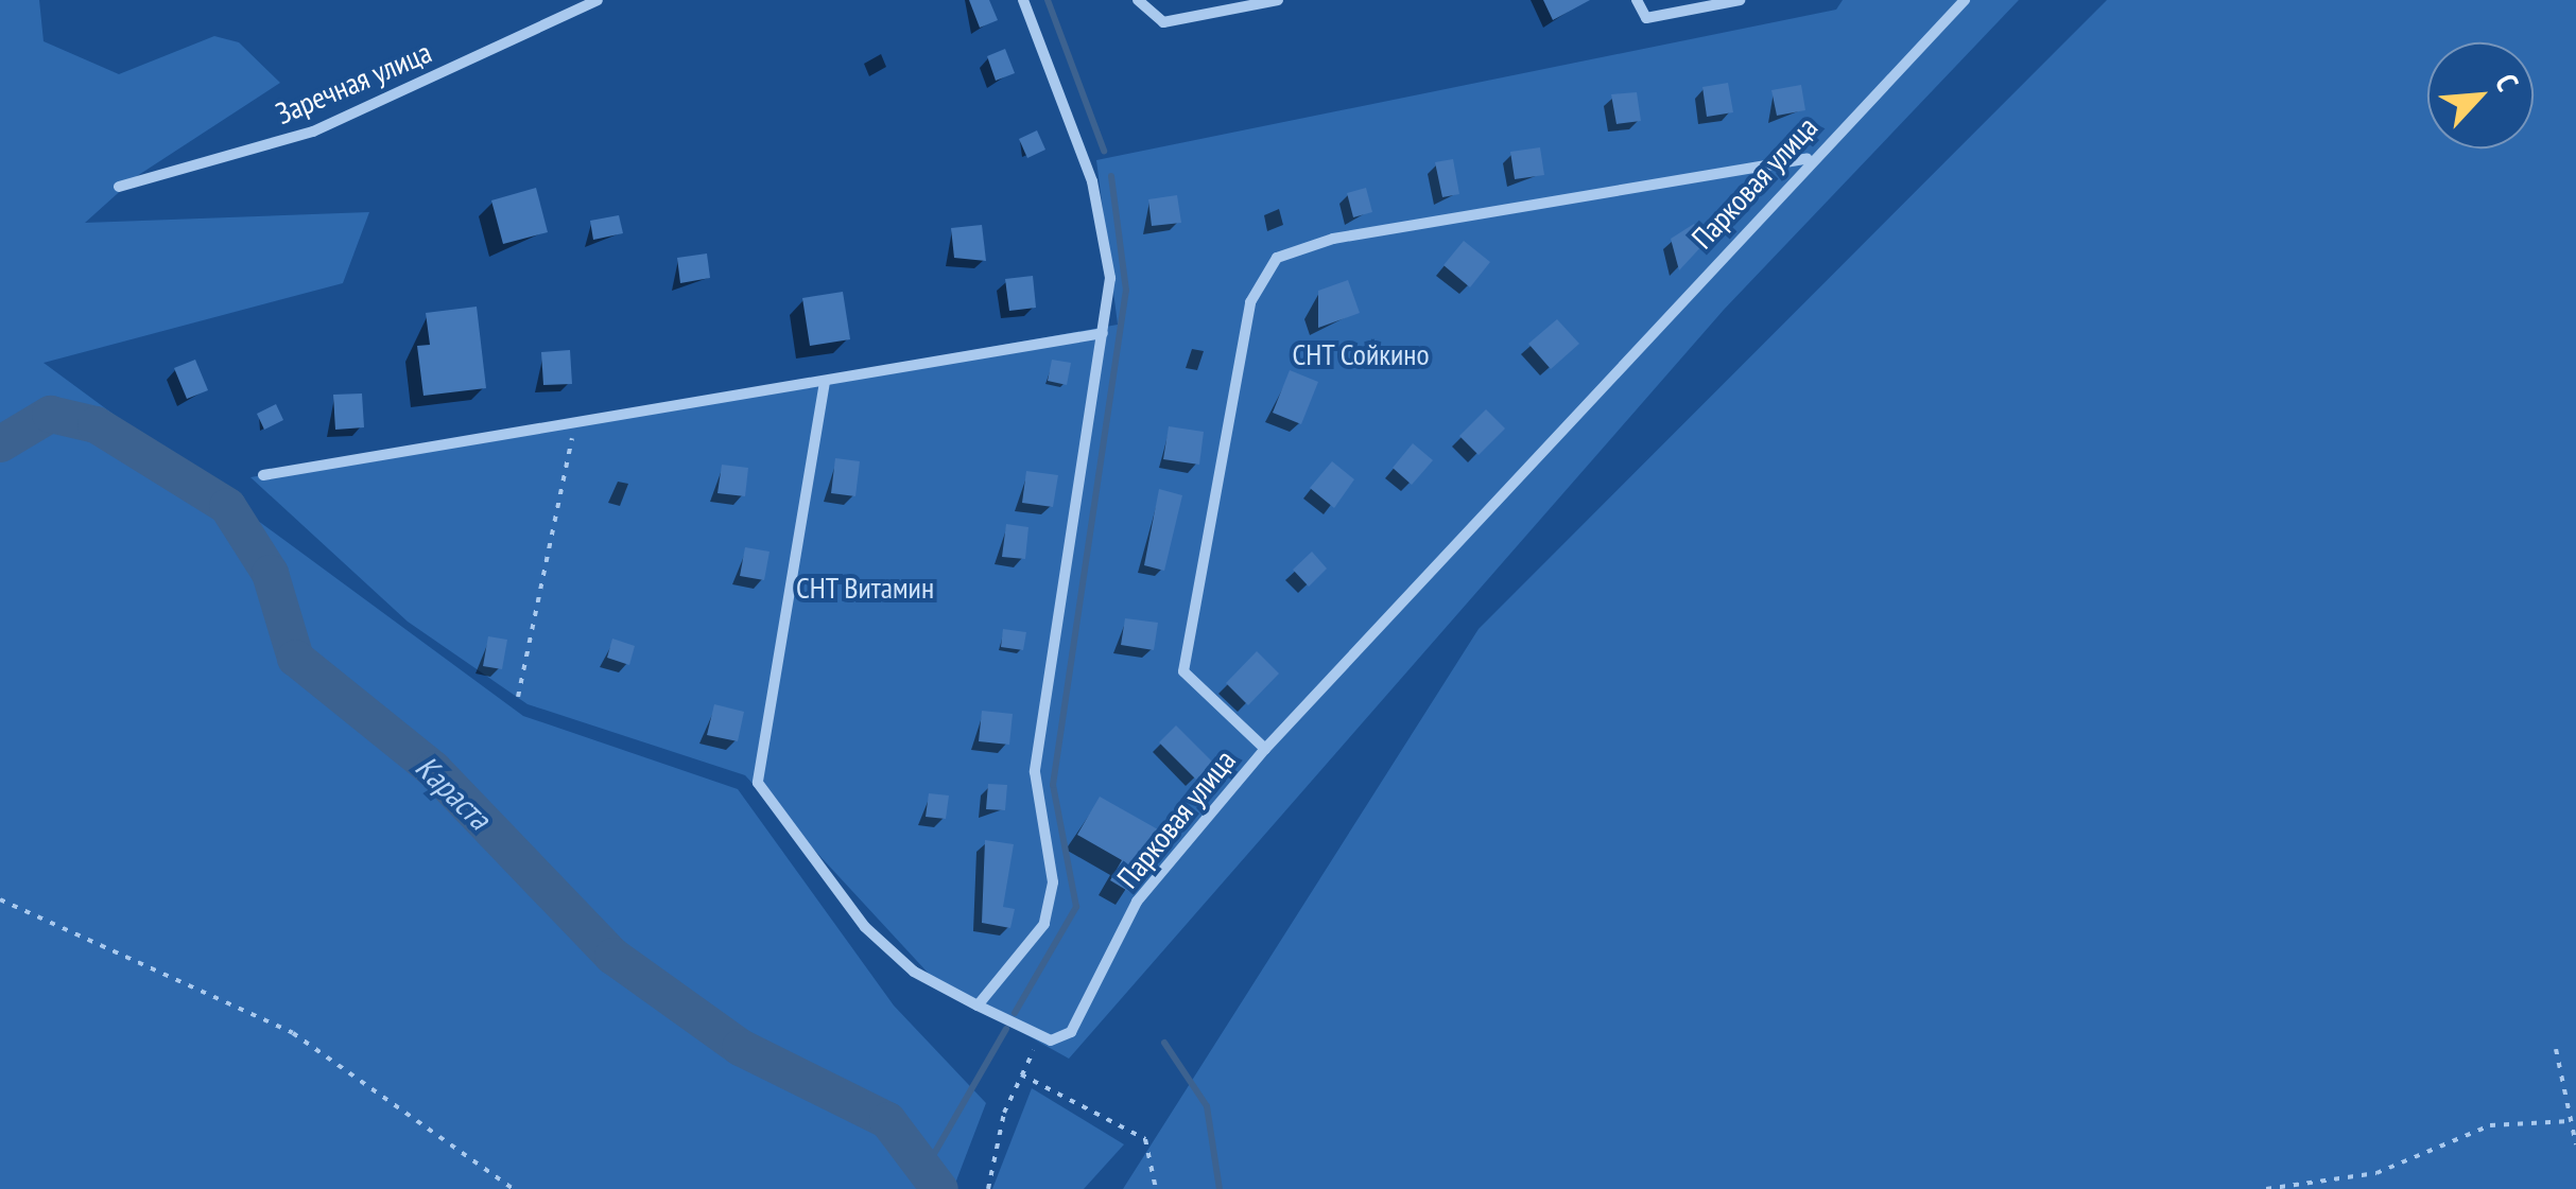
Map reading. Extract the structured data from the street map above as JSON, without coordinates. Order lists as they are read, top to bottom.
{
  "streets": {
    "street": ["Заречная улица", "Парковая улица"]
  },
  "water": ["Караста"],
  "parks": ["СНТ Сойкино", "СНТ Витамин"],
  "north": "top right"
}
